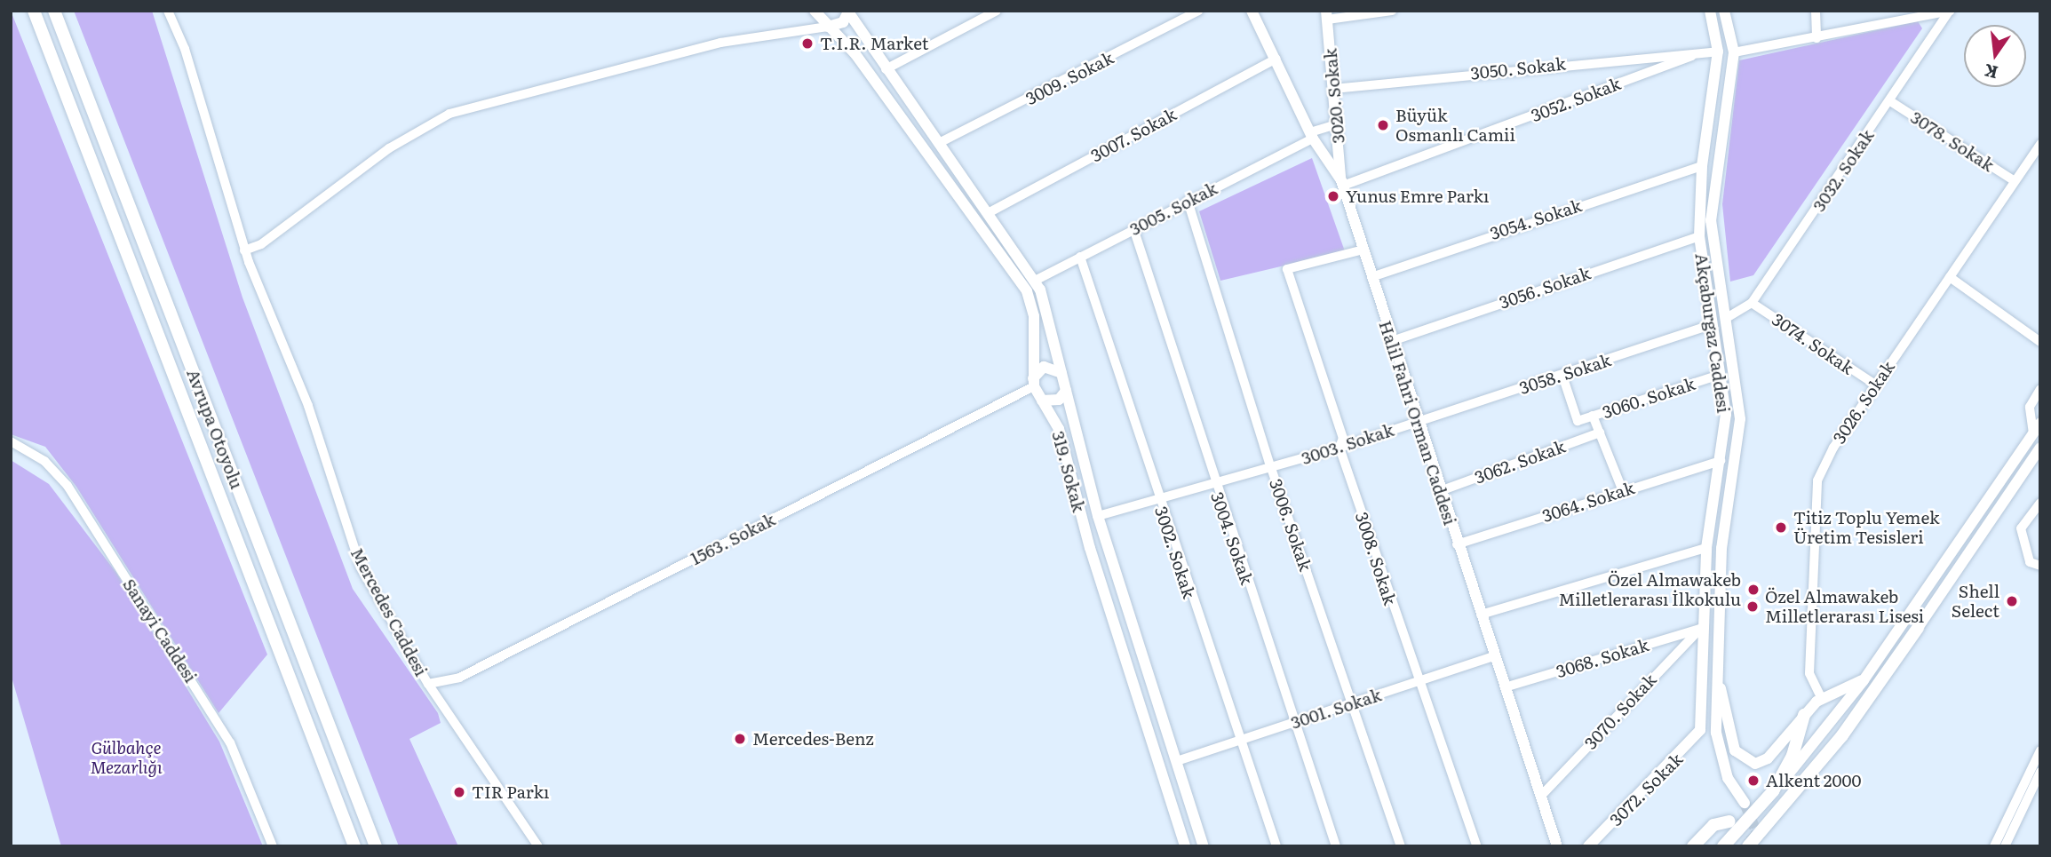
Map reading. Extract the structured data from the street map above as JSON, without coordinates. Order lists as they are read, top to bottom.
{
  "streets": {
    "highway": ["Avrupa Otoyolu"],
    "main road": [
      "3020. Sokak",
      "Akçaburgaz Caddesi",
      "Halil Fahri Orman Caddesi",
      "319. Sokak",
      "3072. Sokak"
    ],
    "street": [
      "3050. Sokak",
      "3009. Sokak",
      "3052. Sokak",
      "3007. Sokak",
      "3078. Sokak",
      "3032. Sokak",
      "3005. Sokak",
      "3054. Sokak",
      "3056. Sokak",
      "3074. Sokak",
      "3058. Sokak",
      "3060. Sokak",
      "3026. Sokak",
      "3003. Sokak",
      "3062. Sokak",
      "3064. Sokak",
      "3006. Sokak",
      "3004. Sokak",
      "1563. Sokak",
      "3002. Sokak",
      "3008. Sokak",
      "Mercedes Caddesi",
      "Sanayi Caddesi",
      "3068. Sokak",
      "3001. Sokak",
      "3070. Sokak"
    ]
  },
  "crossings": [
    ["3050. Sokak", "3020. Sokak"],
    ["3050. Sokak", "3052. Sokak"],
    ["3009. Sokak", "319. Sokak"],
    ["3020. Sokak", "3052. Sokak"],
    ["3020. Sokak", "3005. Sokak"],
    ["3020. Sokak", "Halil Fahri Orman Caddesi"],
    ["3052. Sokak", "Halil Fahri Orman Caddesi"],
    ["3007. Sokak", "Halil Fahri Orman Caddesi"],
    ["3007. Sokak", "319. Sokak"],
    ["3078. Sokak", "3032. Sokak"],
    ["3078. Sokak", "3026. Sokak"],
    ["3032. Sokak", "Akçaburgaz Caddesi"],
    ["3032. Sokak", "3074. Sokak"],
    ["3005. Sokak", "Halil Fahri Orman Caddesi"],
    ["3005. Sokak", "319. Sokak"],
    ["3005. Sokak", "3006. Sokak"],
    ["3005. Sokak", "3004. Sokak"],
    ["3005. Sokak", "3002. Sokak"],
    ["3054. Sokak", "Akçaburgaz Caddesi"],
    ["3054. Sokak", "Halil Fahri Orman Caddesi"],
    ["3056. Sokak", "Akçaburgaz Caddesi"],
    ["3056. Sokak", "Halil Fahri Orman Caddesi"],
    ["Akçaburgaz Caddesi", "3058. Sokak"],
    ["Akçaburgaz Caddesi", "3060. Sokak"],
    ["Akçaburgaz Caddesi", "3064. Sokak"],
    ["Akçaburgaz Caddesi", "3068. Sokak"],
    ["Akçaburgaz Caddesi", "3070. Sokak"],
    ["Akçaburgaz Caddesi", "3072. Sokak"],
    ["3074. Sokak", "3026. Sokak"],
    ["3058. Sokak", "3060. Sokak"],
    ["3058. Sokak", "Halil Fahri Orman Caddesi"],
    ["3058. Sokak", "3003. Sokak"],
    ["Halil Fahri Orman Caddesi", "3003. Sokak"],
    ["Halil Fahri Orman Caddesi", "3062. Sokak"],
    ["Halil Fahri Orman Caddesi", "3064. Sokak"],
    ["Halil Fahri Orman Caddesi", "3008. Sokak"],
    ["Halil Fahri Orman Caddesi", "3068. Sokak"],
    ["Halil Fahri Orman Caddesi", "3001. Sokak"],
    ["Halil Fahri Orman Caddesi", "3070. Sokak"],
    ["3003. Sokak", "319. Sokak"],
    ["3003. Sokak", "3006. Sokak"],
    ["3003. Sokak", "3004. Sokak"],
    ["3003. Sokak", "3002. Sokak"],
    ["3003. Sokak", "3008. Sokak"],
    ["319. Sokak", "1563. Sokak"],
    ["319. Sokak", "3001. Sokak"],
    ["3006. Sokak", "3001. Sokak"],
    ["3004. Sokak", "3001. Sokak"],
    ["1563. Sokak", "Mercedes Caddesi"],
    ["3002. Sokak", "3001. Sokak"],
    ["3008. Sokak", "3001. Sokak"],
    ["3068. Sokak", "3070. Sokak"]
  ],
  "parks": ["Gülbahçe Mezarlığı"],
  "places": [
    "T.I.R. Market",
    "Büyük Osmanlı Camii",
    "Yunus Emre Parkı",
    "Titiz Toplu Yemek Üretim Tesisleri",
    "Özel Almawakeb Milletlerarası İlkokulu",
    "Shell Select",
    "Özel Almawakeb Milletlerarası Lisesi",
    "Mercedes-Benz",
    "Alkent 2000",
    "TIR Parkı"
  ],
  "north": "bottom"
}
